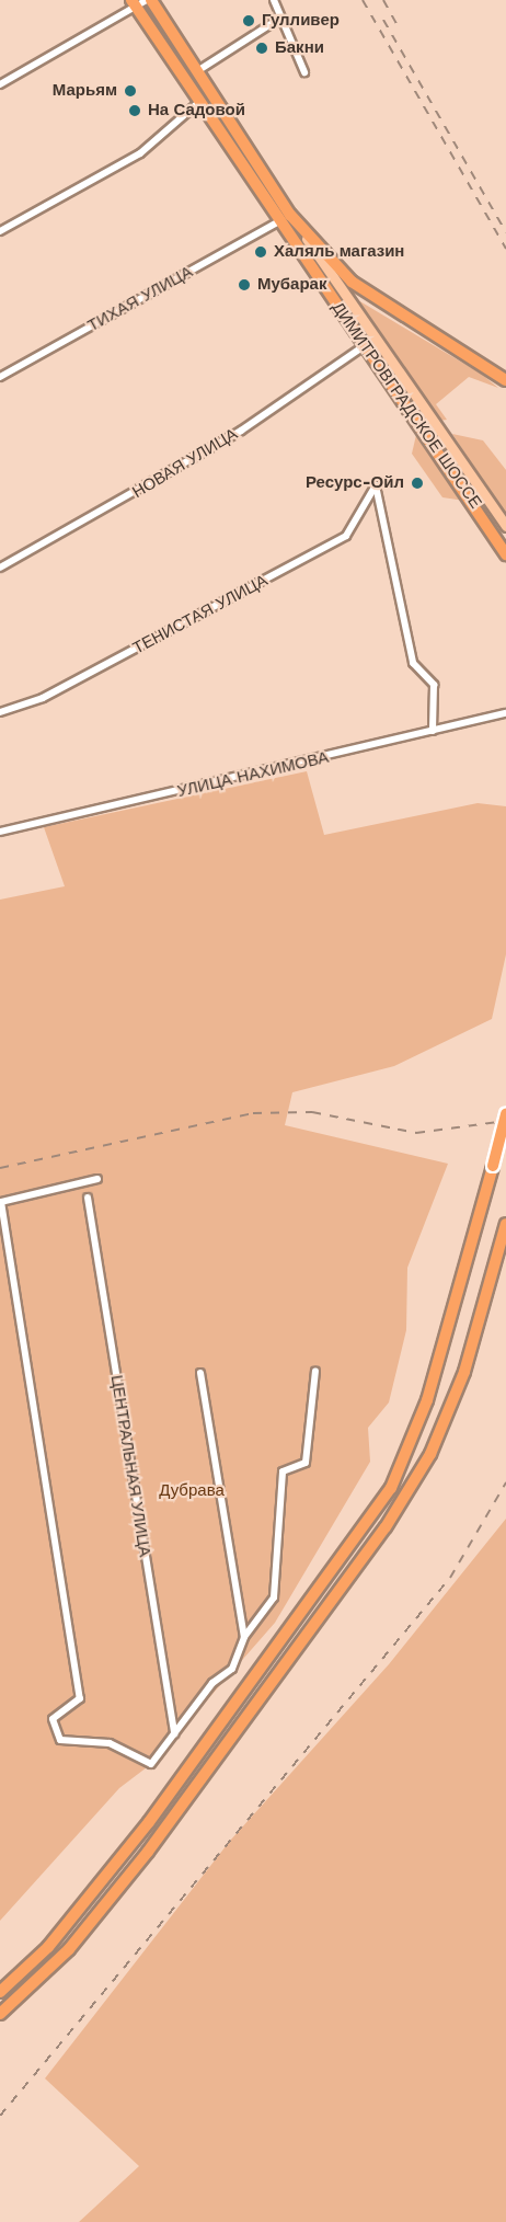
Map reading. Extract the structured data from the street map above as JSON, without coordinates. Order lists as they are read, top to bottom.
{
  "streets": {
    "highway": ["ДИМИТРОВГРАДСКОЕ ШОССЕ"],
    "street": [
      "ТИХАЯ УЛИЦА",
      "НОВАЯ УЛИЦА",
      "ТЕНИСТАЯ УЛИЦА",
      "УЛИЦА НАХИМОВА",
      "ЦЕНТРАЛЬНАЯ УЛИЦА"
    ]
  },
  "crossings": [
    ["ТИХАЯ УЛИЦА", "ДИМИТРОВГРАДСКОЕ ШОССЕ"],
    ["ДИМИТРОВГРАДСКОЕ ШОССЕ", "НОВАЯ УЛИЦА"],
    ["ТЕНИСТАЯ УЛИЦА", "УЛИЦА НАХИМОВА"]
  ],
  "parks": ["Дубрава"],
  "places": [
    "Гулливер",
    "Бакни",
    "Марьям",
    "На Садовой",
    "Халяль магазин",
    "Мубарак",
    "Ресурс-Ойл"
  ]
}
